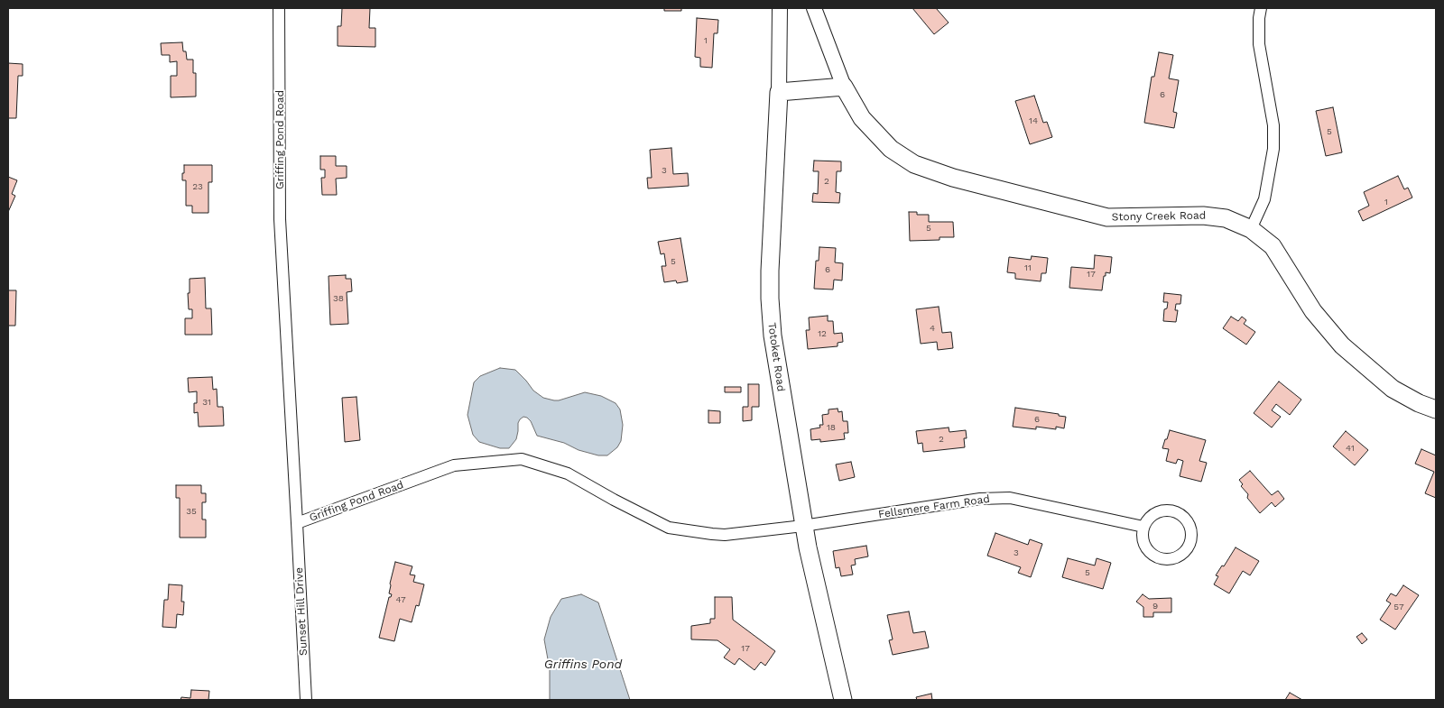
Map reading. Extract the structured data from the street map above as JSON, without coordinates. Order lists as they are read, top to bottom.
{
  "streets": {
    "main road": ["Stony Creek Road", "Totoket Road"],
    "street": ["Griffing Pond Road", "Fellsmere Farm Road", "Sunset Hill Drive"]
  },
  "crossings": [
    ["Griffing Pond Road", "Totoket Road"],
    ["Griffing Pond Road", "Fellsmere Farm Road"],
    ["Griffing Pond Road", "Sunset Hill Drive"],
    ["Totoket Road", "Fellsmere Farm Road"]
  ],
  "water": ["Griffins Pond"],
  "house_numbers": [
    "1",
    "6",
    "14",
    "5",
    "3",
    "2",
    "23",
    "1",
    "5",
    "5",
    "11",
    "6",
    "17",
    "38",
    "4",
    "12",
    "31",
    "6",
    "18",
    "2",
    "41",
    "35",
    "3",
    "5",
    "47",
    "9",
    "57",
    "17"
  ]
}
